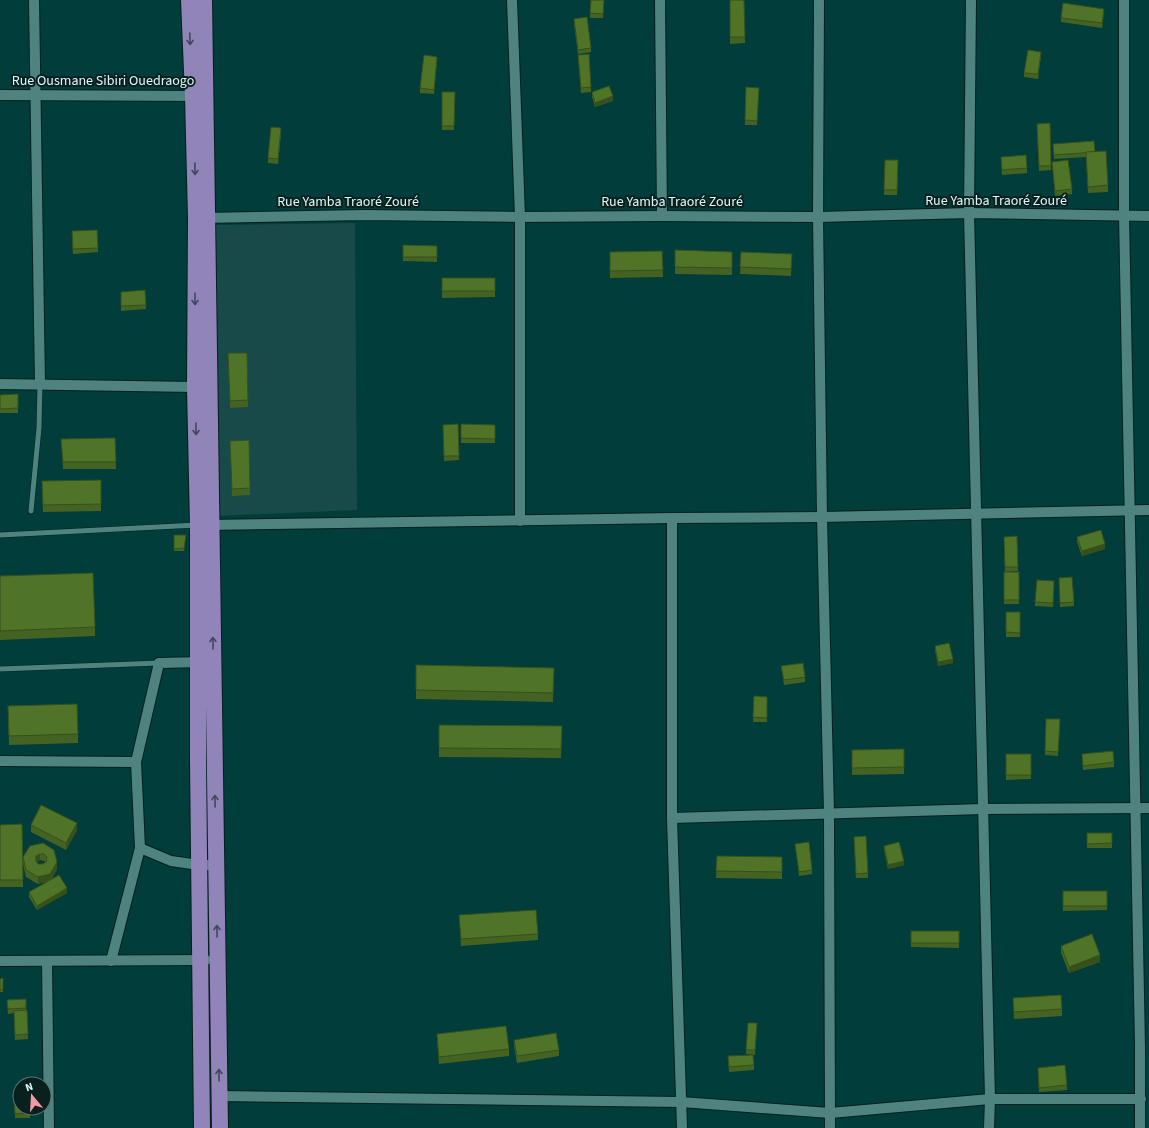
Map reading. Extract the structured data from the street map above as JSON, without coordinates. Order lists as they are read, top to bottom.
{
  "streets": {
    "street": ["Rue Ousmane Sibiri Ouedraogo", "Rue Yamba Traoré Zouré"]
  },
  "north": "top"
}
